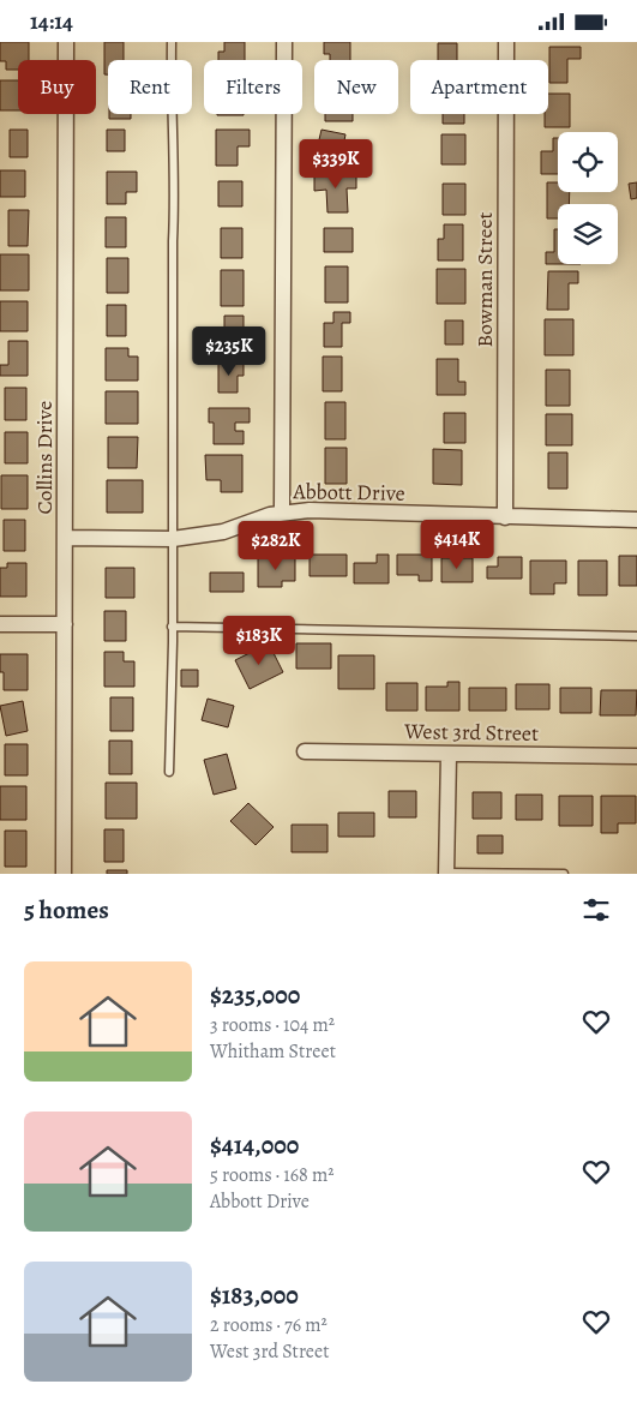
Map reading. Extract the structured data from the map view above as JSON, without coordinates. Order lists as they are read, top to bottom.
{
  "streets": {
    "street": [
      "Bowman Street",
      "Collins Drive",
      "Abbott Drive",
      "West 3rd Street"
    ]
  },
  "crossings": [
    ["Bowman Street", "Abbott Drive"],
    ["Collins Drive", "Abbott Drive"]
  ],
  "page": {
    "status": "14:14",
    "chip": [
      "Buy",
      "Rent",
      "Filters",
      "New",
      "Apartment"
    ],
    "price": [
      "$339K",
      "$235K",
      "$414K",
      "$282K",
      "$183K"
    ],
    "heading": "5 homes",
    "list": [
      {
        "name": "$235,000",
        "note": "3 rooms · 104 m² · Whitham Street"
      },
      {
        "name": "$414,000",
        "note": "5 rooms · 168 m² · Abbott Drive"
      },
      {
        "name": "$183,000",
        "note": "2 rooms · 76 m² · West 3rd Street"
      }
    ]
  }
}
